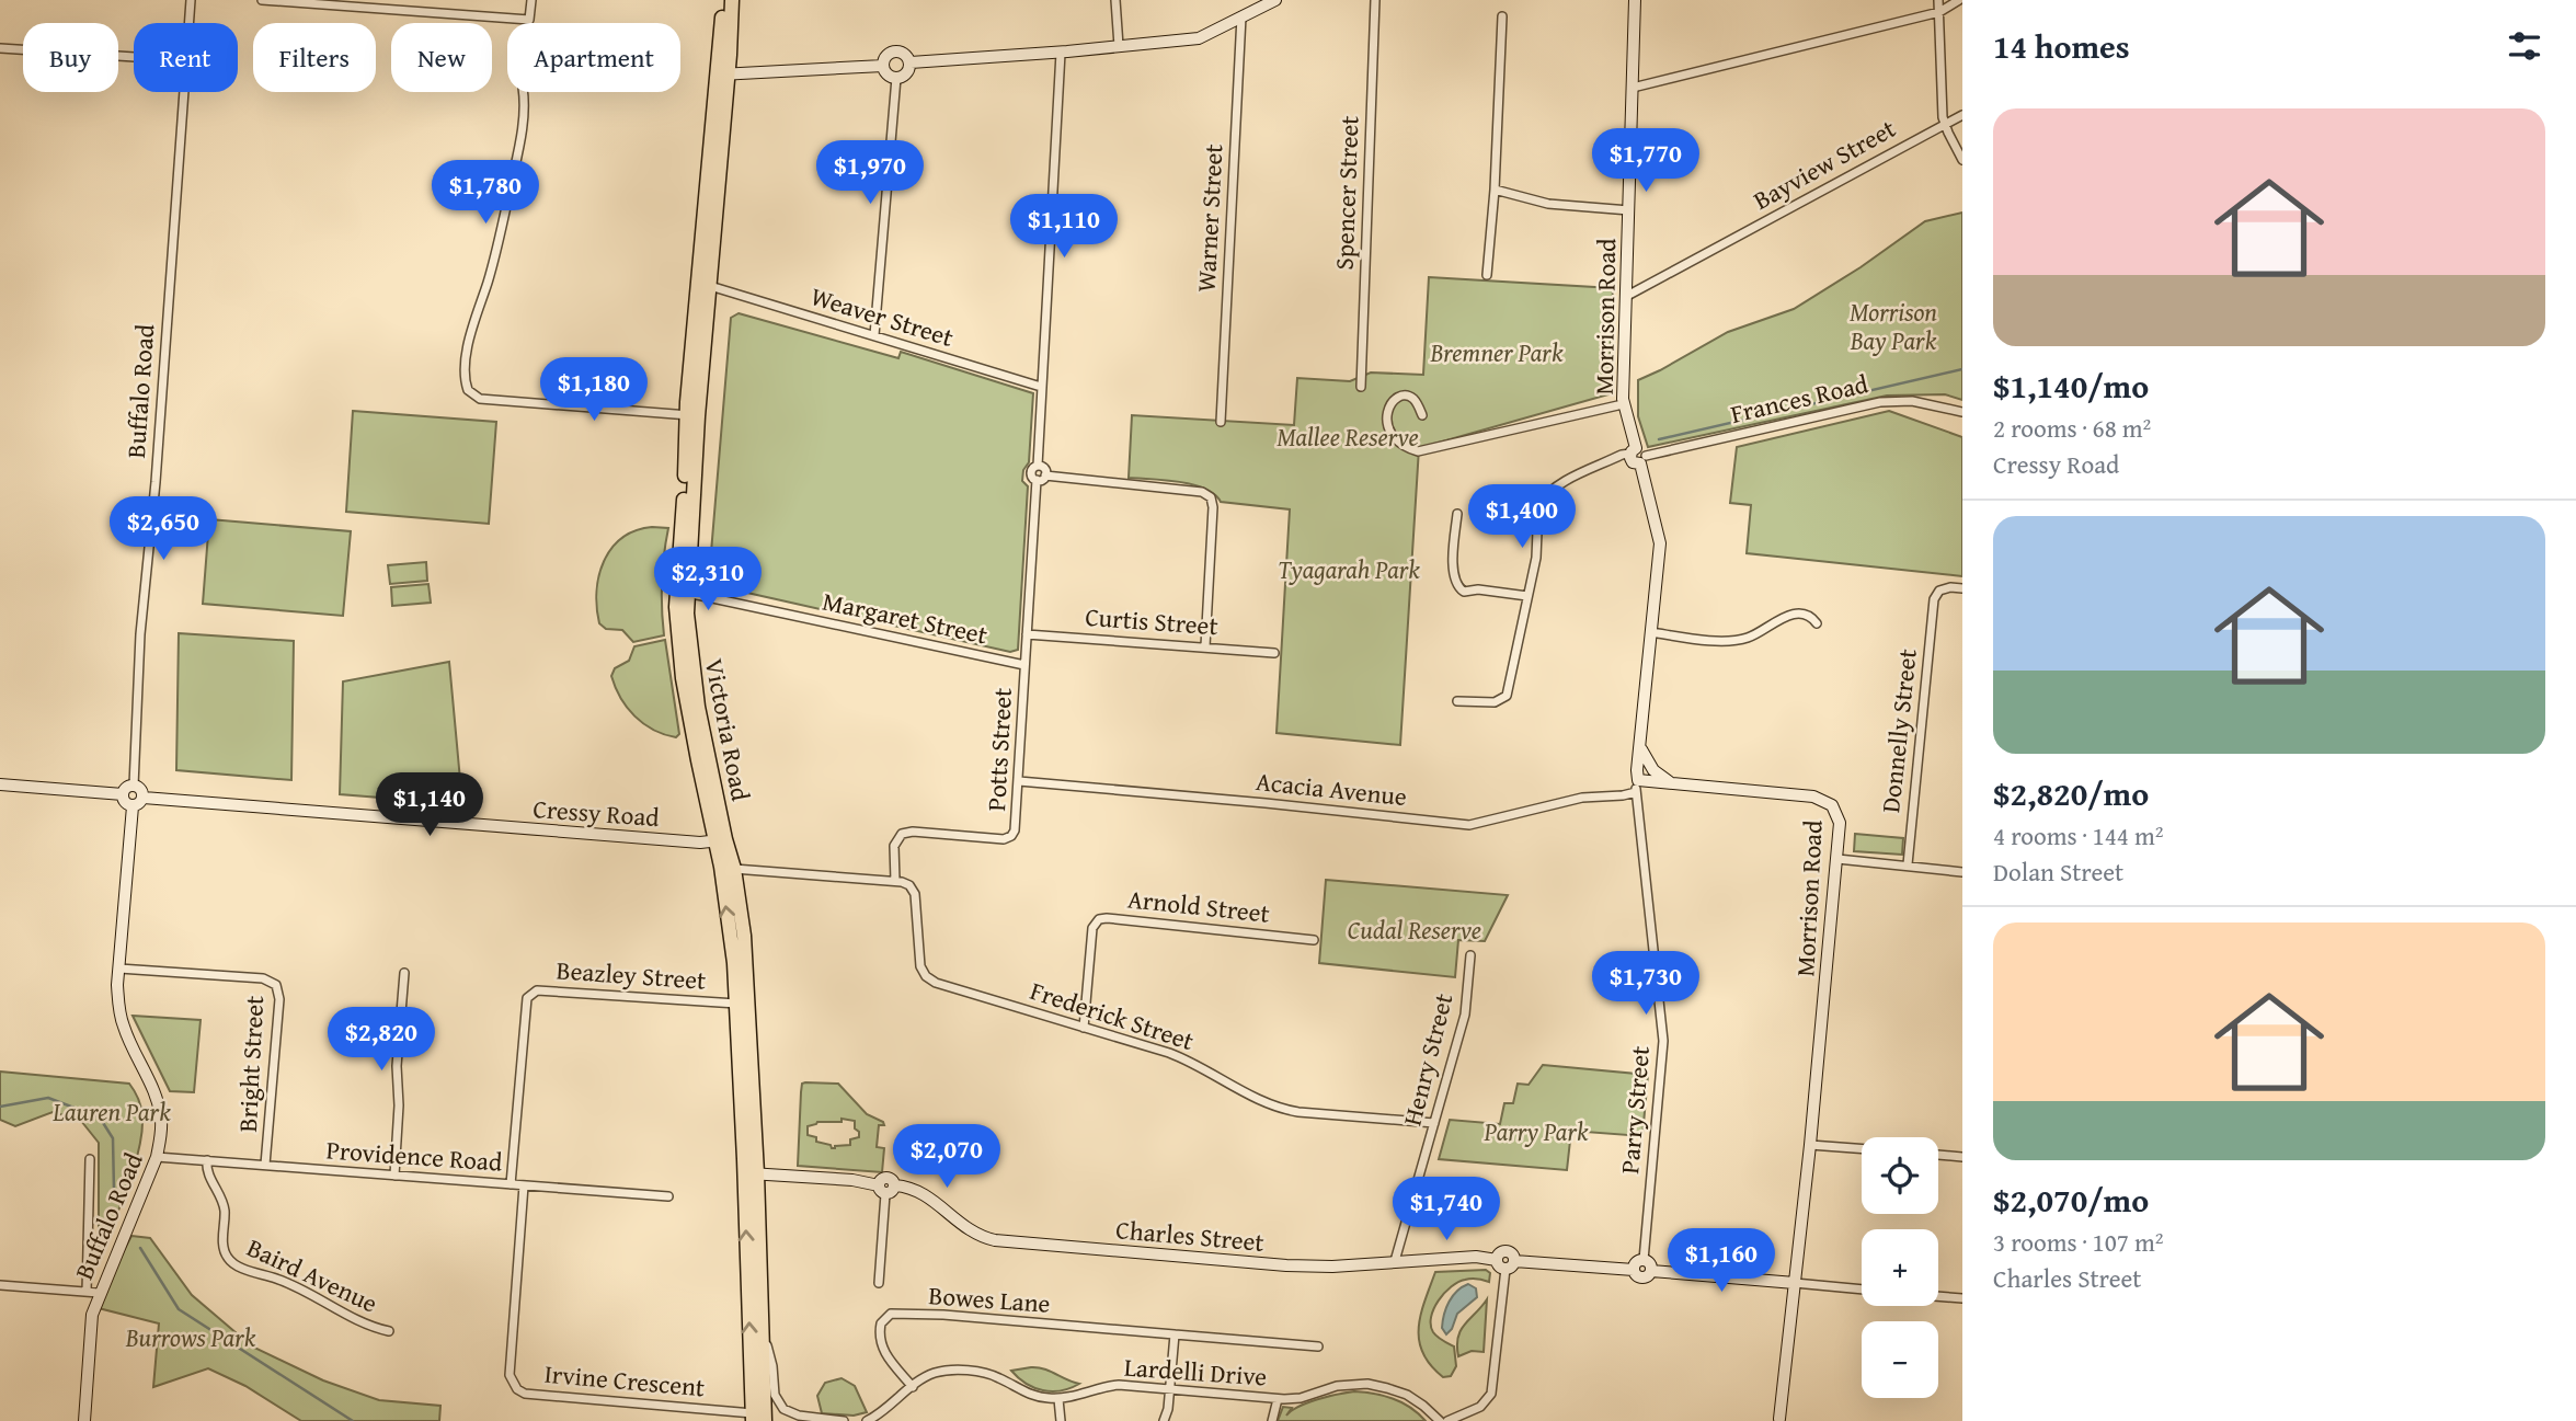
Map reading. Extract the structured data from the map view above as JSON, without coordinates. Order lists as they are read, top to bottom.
{
  "streets": {
    "highway": ["Victoria Road"],
    "street": [
      "Bayview Street",
      "Spencer Street",
      "Warner Street",
      "Weaver Street",
      "Morrison Road",
      "Buffalo Road",
      "Frances Road",
      "Margaret Street",
      "Curtis Street",
      "Donnelly Street",
      "Potts Street",
      "Acacia Avenue",
      "Cressy Road",
      "Arnold Street",
      "Beazley Street",
      "Frederick Street",
      "Henry Street",
      "Bright Street",
      "Parry Street",
      "Providence Road",
      "Charles Street",
      "Baird Avenue",
      "Bowes Lane",
      "Lardelli Drive",
      "Irvine Crescent"
    ]
  },
  "crossings": [
    ["Bayview Street", "Morrison Road"],
    ["Weaver Street", "Victoria Road"],
    ["Morrison Road", "Acacia Avenue"],
    ["Morrison Road", "Parry Street"],
    ["Buffalo Road", "Cressy Road"],
    ["Buffalo Road", "Bright Street"],
    ["Buffalo Road", "Providence Road"],
    ["Margaret Street", "Victoria Road"],
    ["Margaret Street", "Potts Street"],
    ["Curtis Street", "Potts Street"],
    ["Victoria Road", "Cressy Road"],
    ["Victoria Road", "Beazley Street"],
    ["Victoria Road", "Irvine Crescent"],
    ["Potts Street", "Acacia Avenue"],
    ["Potts Street", "Frederick Street"],
    ["Acacia Avenue", "Parry Street"],
    ["Arnold Street", "Frederick Street"],
    ["Beazley Street", "Providence Road"],
    ["Frederick Street", "Henry Street"],
    ["Henry Street", "Charles Street"],
    ["Bright Street", "Providence Road"],
    ["Providence Road", "Baird Avenue"],
    ["Providence Road", "Irvine Crescent"],
    ["Bowes Lane", "Lardelli Drive"]
  ],
  "parks": [
    "Morrison Bay Park",
    "Bremner Park",
    "Mallee Reserve",
    "Tyagarah Park",
    "Cudal Reserve",
    "Lauren Park",
    "Parry Park",
    "Burrows Park"
  ],
  "page": {
    "heading": "14 homes",
    "chip": [
      "Buy",
      "Rent",
      "Filters",
      "New",
      "Apartment"
    ],
    "list": [
      {
        "name": "$1,140/mo",
        "note": "2 rooms · 68 m² · Cressy Road"
      },
      {
        "name": "$2,820/mo",
        "note": "4 rooms · 144 m² · Dolan Street"
      },
      {
        "name": "$2,070/mo",
        "note": "3 rooms · 107 m² · Charles Street"
      }
    ],
    "price": [
      "$1,770",
      "$1,970",
      "$1,780",
      "$1,110",
      "$1,180",
      "$1,400",
      "$2,650",
      "$2,310",
      "$1,140",
      "$1,730",
      "$2,820",
      "$2,070",
      "$1,740",
      "$1,160"
    ],
    "map_buttons": ["+", "−"]
  }
}
